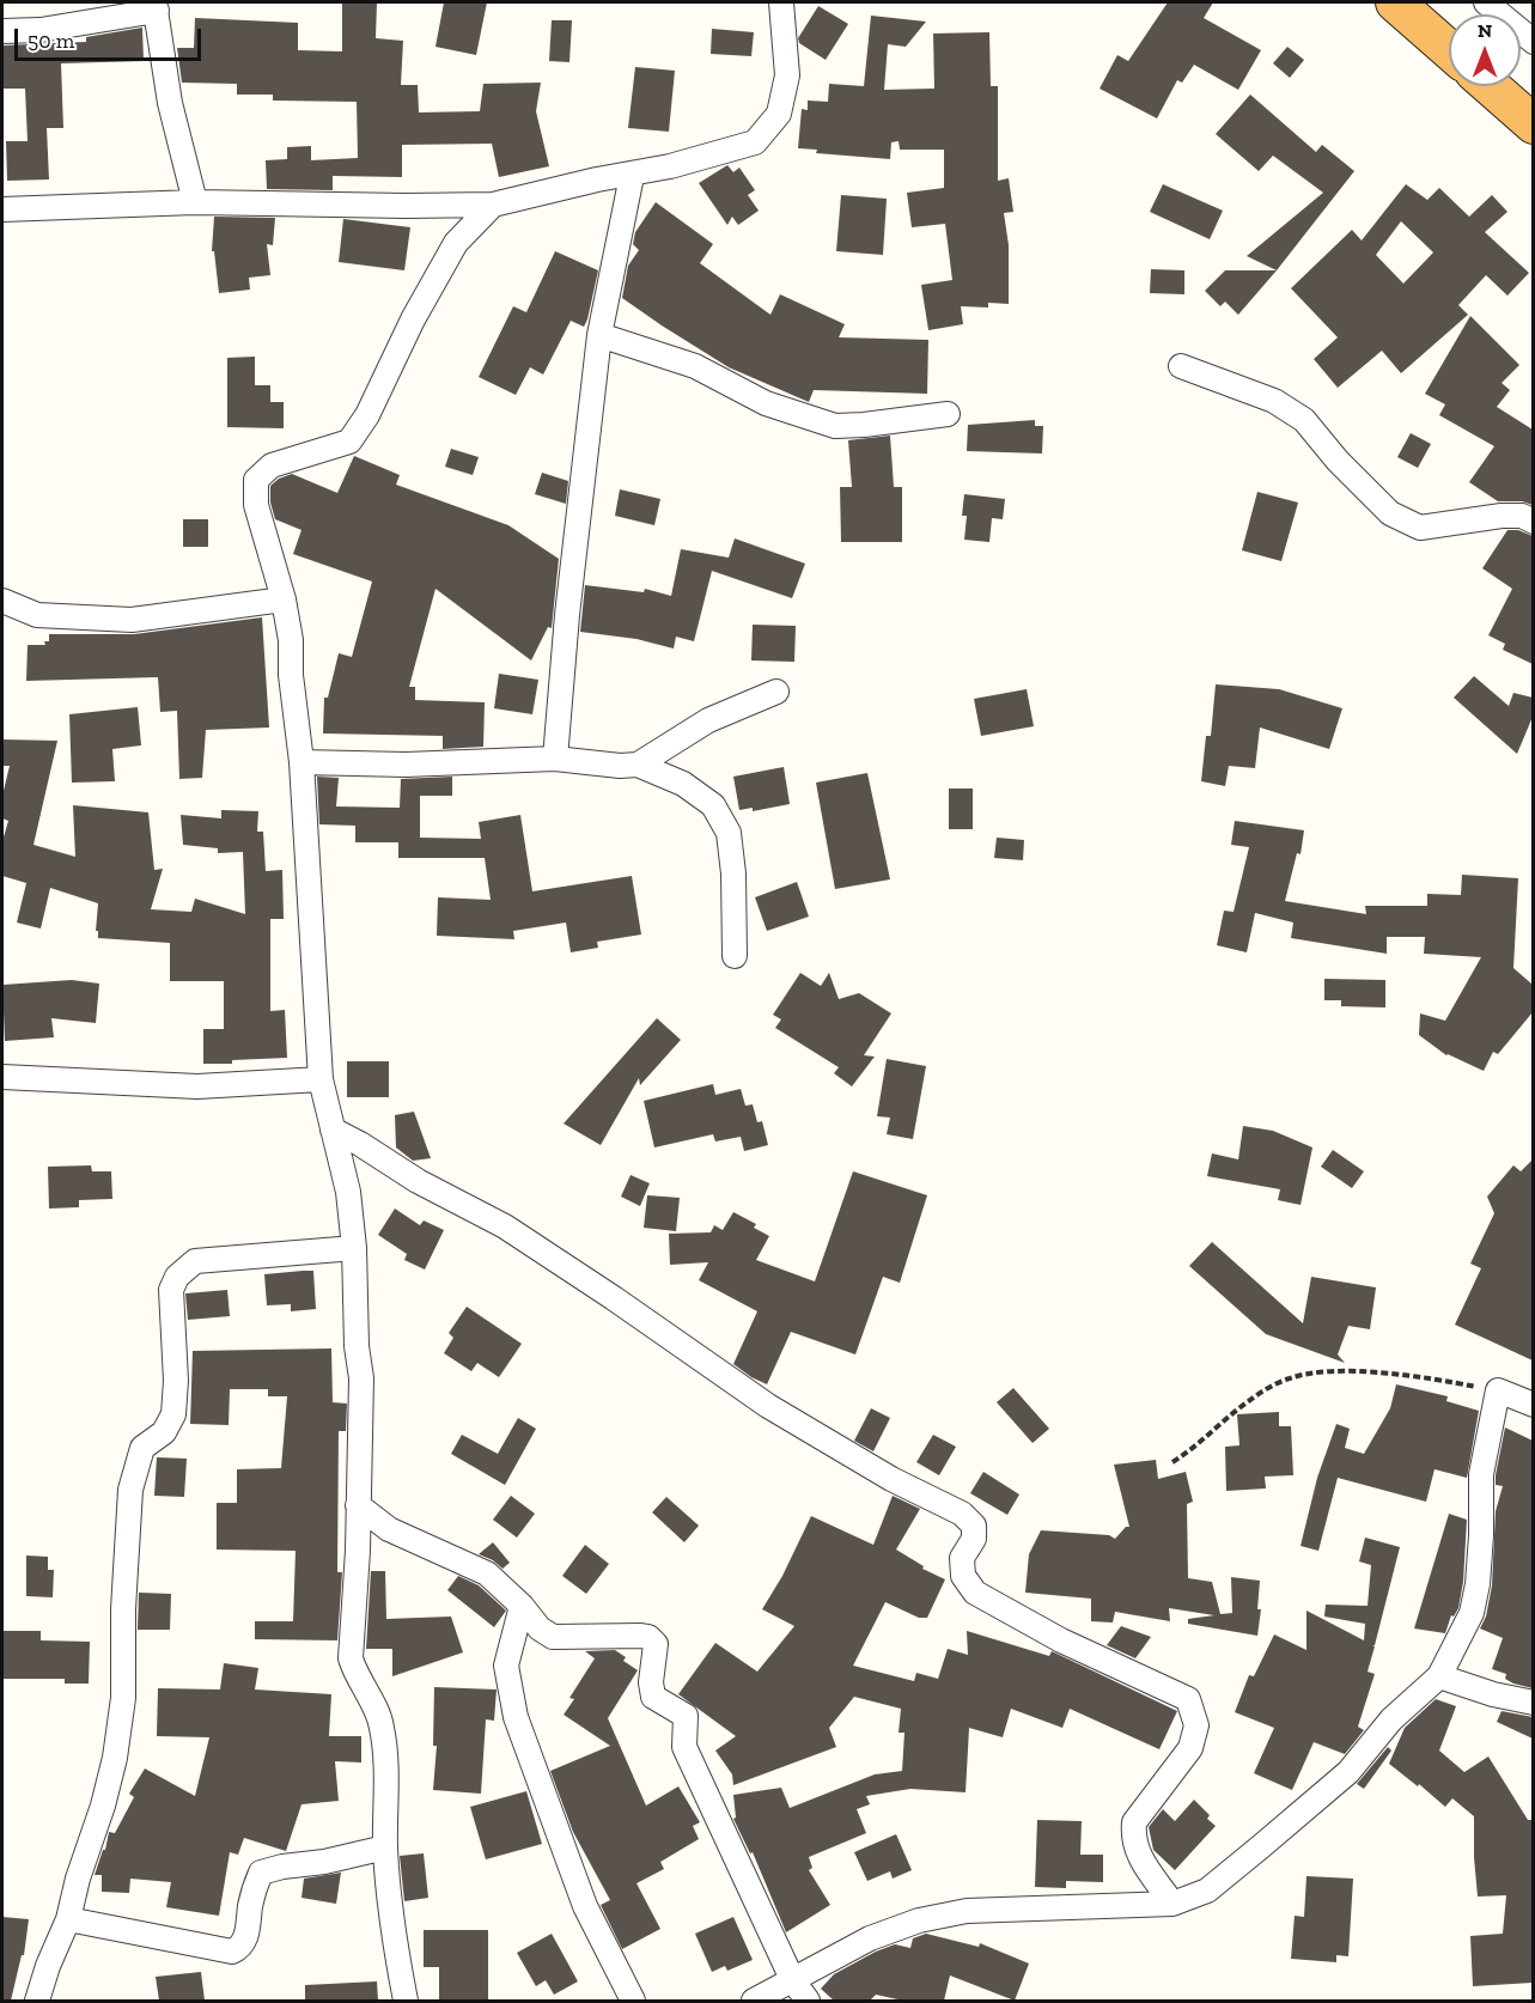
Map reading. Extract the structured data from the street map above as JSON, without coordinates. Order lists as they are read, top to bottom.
{
  "scale_bar": "50 m",
  "north": "top"
}
